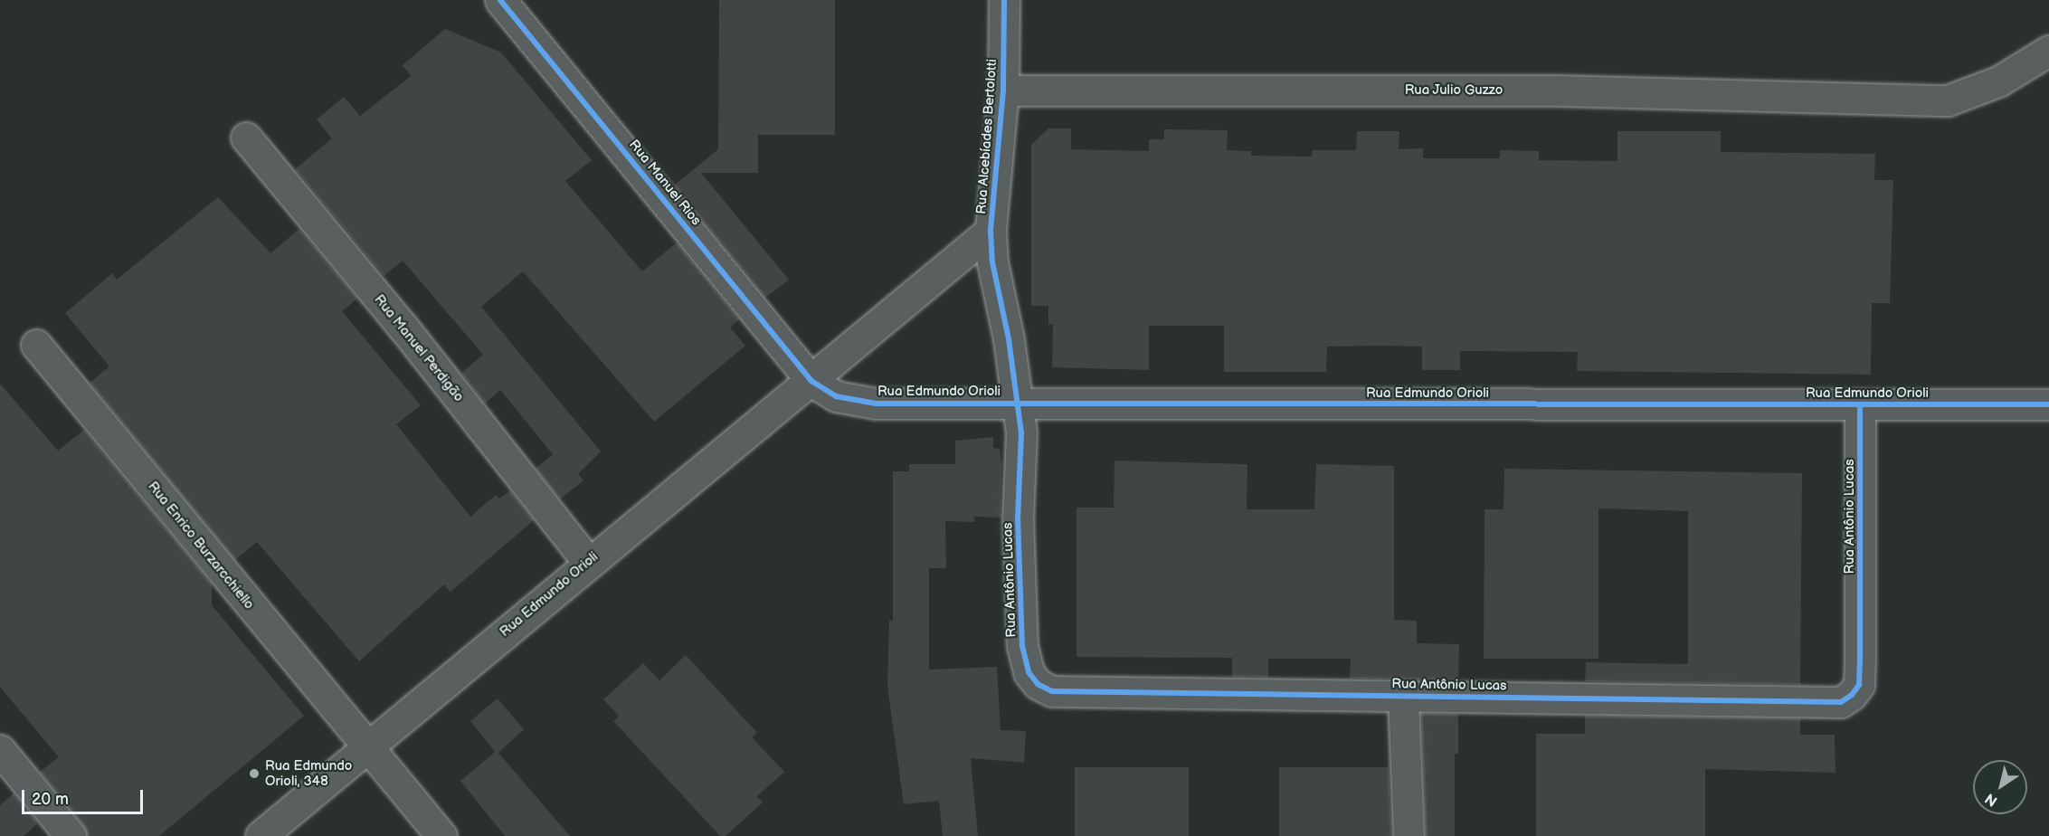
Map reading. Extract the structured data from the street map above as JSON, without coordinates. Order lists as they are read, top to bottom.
{
  "streets": {
    "street": [
      "Rua Julio Guzzo",
      "Rua Alcebíades Bertolotti",
      "Rua Manuel Rios",
      "Rua Manuel Perdigão",
      "Rua Edmundo Orioli",
      "Rua Antônio Lucas",
      "Rua Enrico Burzarcchiello"
    ]
  },
  "crossings": [
    ["Rua Julio Guzzo", "Rua Alcebíades Bertolotti"],
    ["Rua Alcebíades Bertolotti", "Rua Edmundo Orioli"],
    ["Rua Alcebíades Bertolotti", "Rua Antônio Lucas"],
    ["Rua Manuel Rios", "Rua Edmundo Orioli"],
    ["Rua Manuel Perdigão", "Rua Edmundo Orioli"],
    ["Rua Edmundo Orioli", "Rua Antônio Lucas"],
    ["Rua Edmundo Orioli", "Rua Enrico Burzarcchiello"]
  ],
  "places": ["Rua Edmundo Orioli, 348"],
  "scale_bar": "20 m",
  "north": "bottom left"
}
